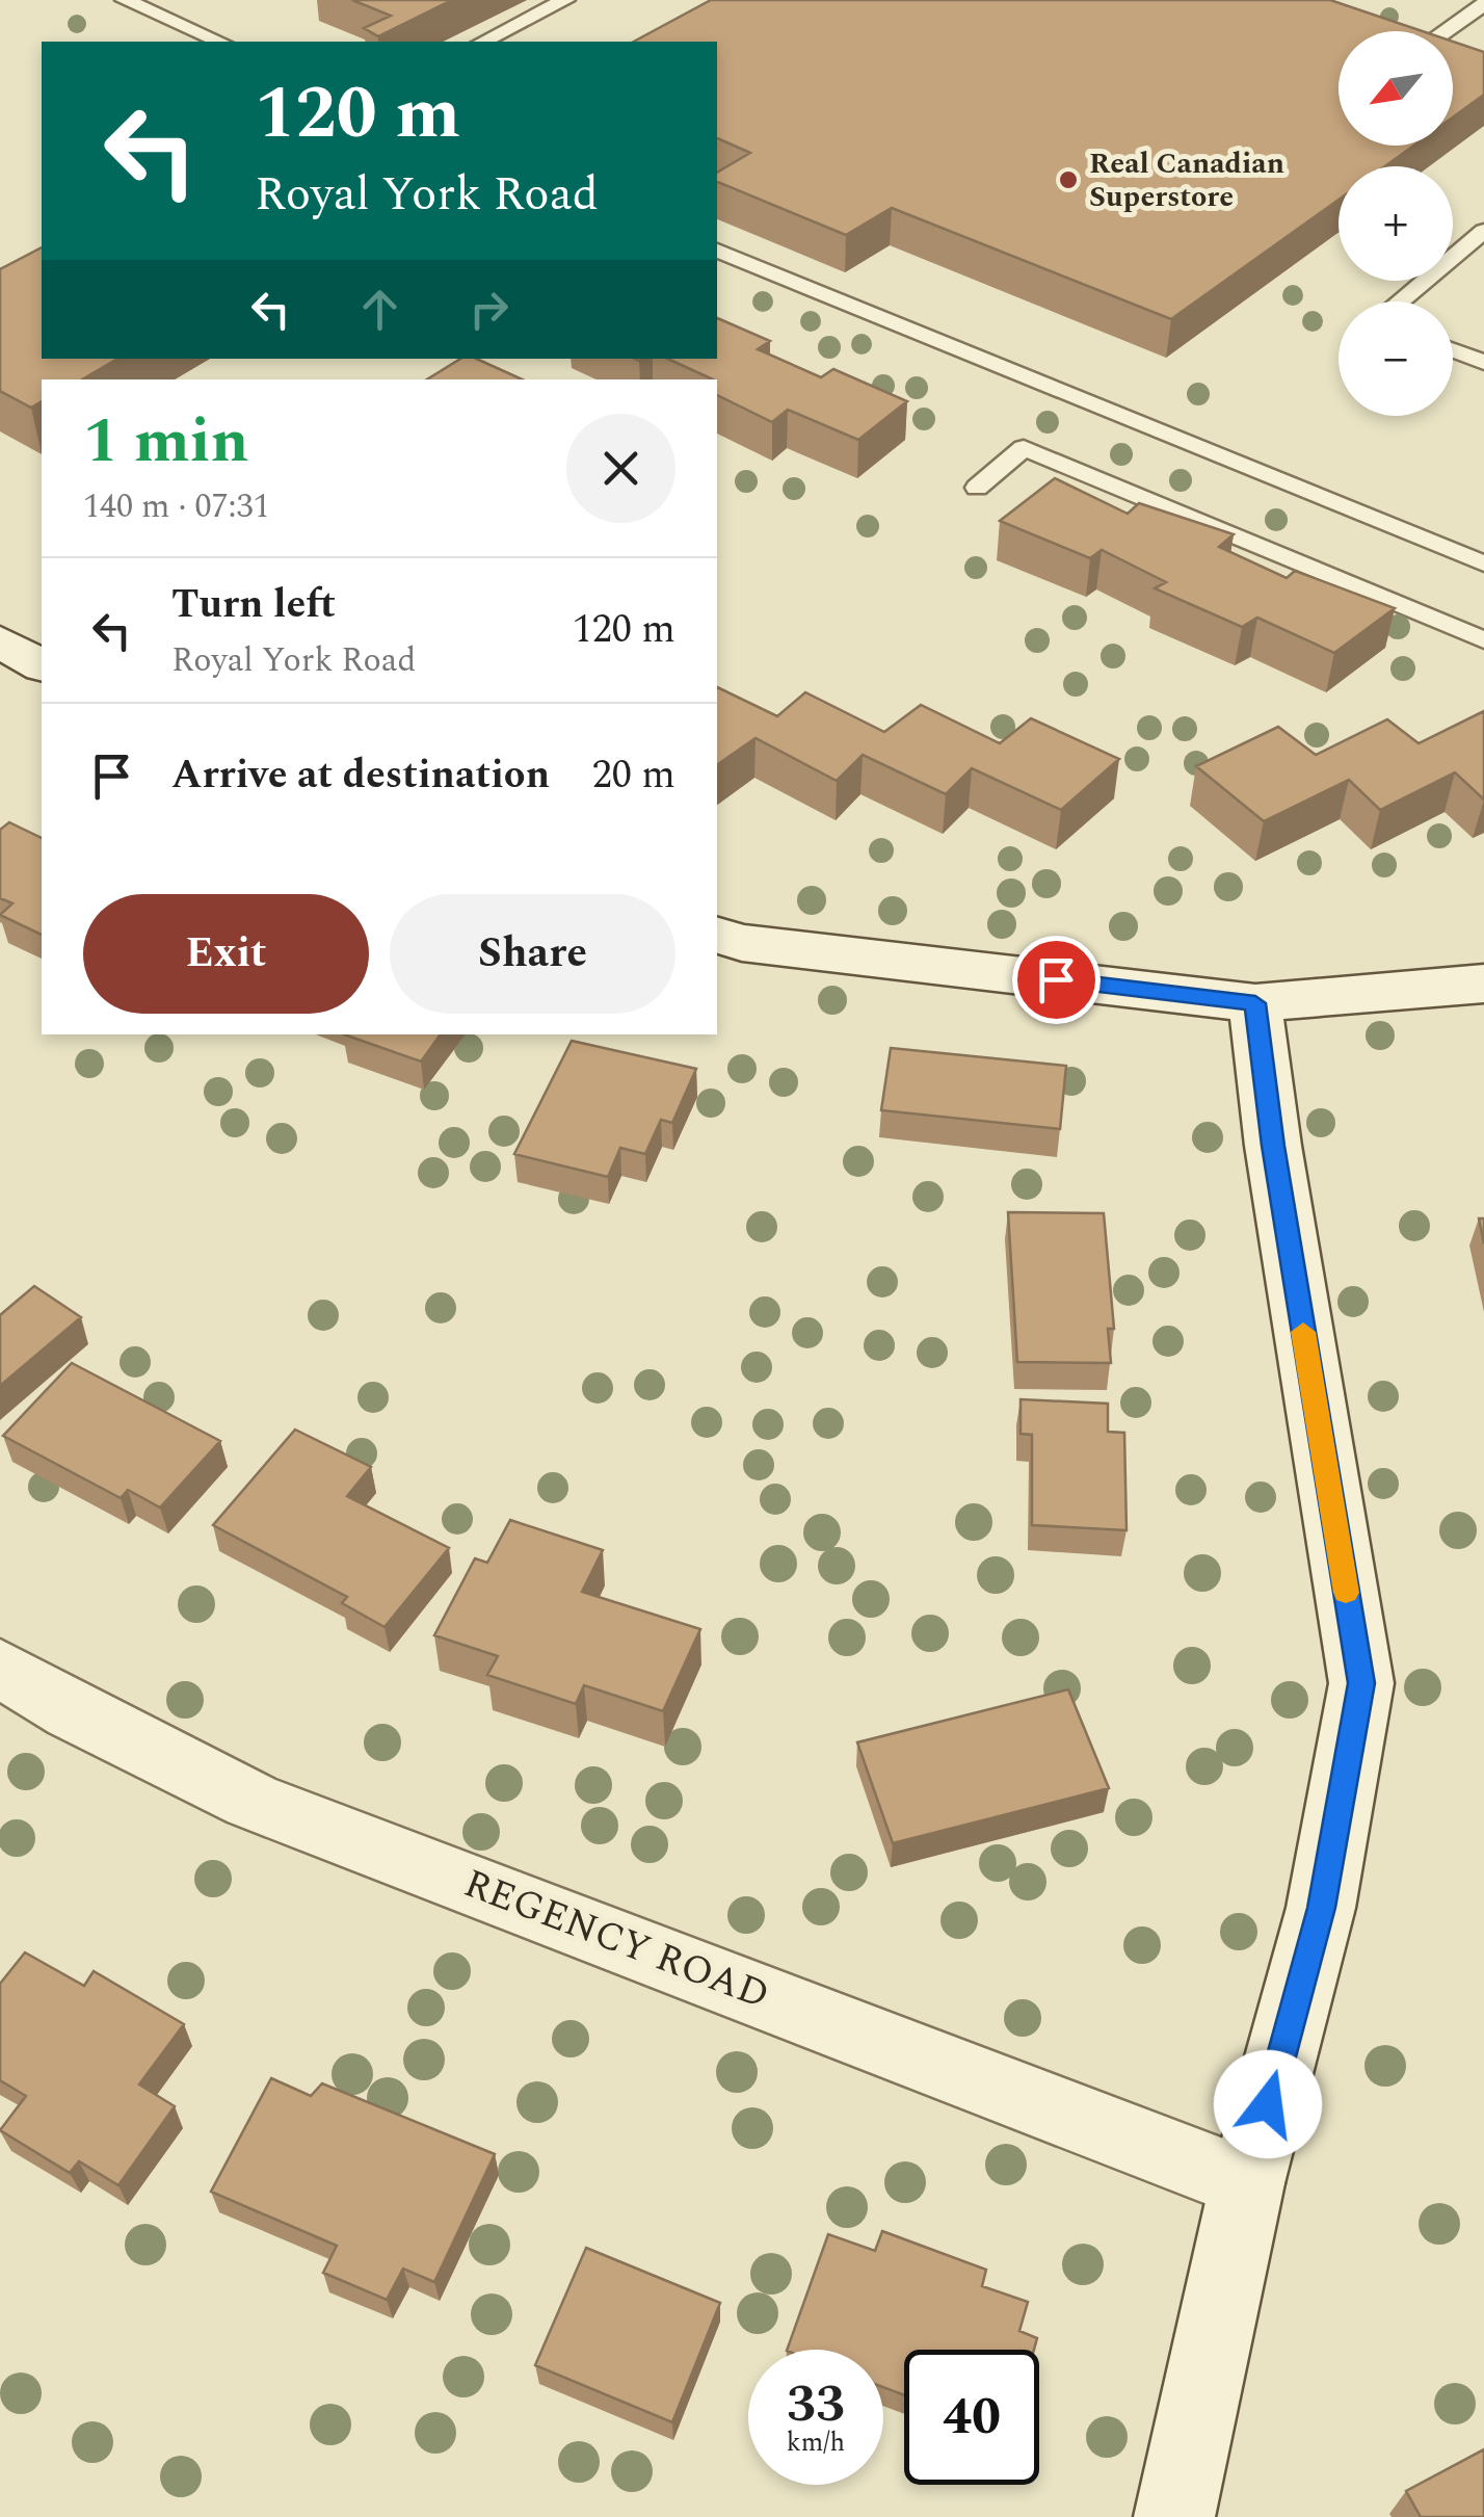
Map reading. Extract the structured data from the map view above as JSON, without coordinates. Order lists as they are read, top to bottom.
{
  "streets": {
    "street": ["REGENCY ROAD"]
  },
  "places": ["Real Canadian Superstore"],
  "north": "bottom left",
  "page": {
    "map_buttons": ["+", "−"],
    "turn": ["120 m", "Royal York Road"],
    "heading": ["1 min", "140 m · 07:31"],
    "list": [
      {
        "name": "Turn left",
        "note": "Royal York Road",
        "value": "120 m"
      },
      {
        "name": "Arrive at destination",
        "value": "20 m"
      }
    ],
    "buttons": ["Exit", "Share"],
    "speed": "33 km/h",
    "limit": "40"
  }
}
